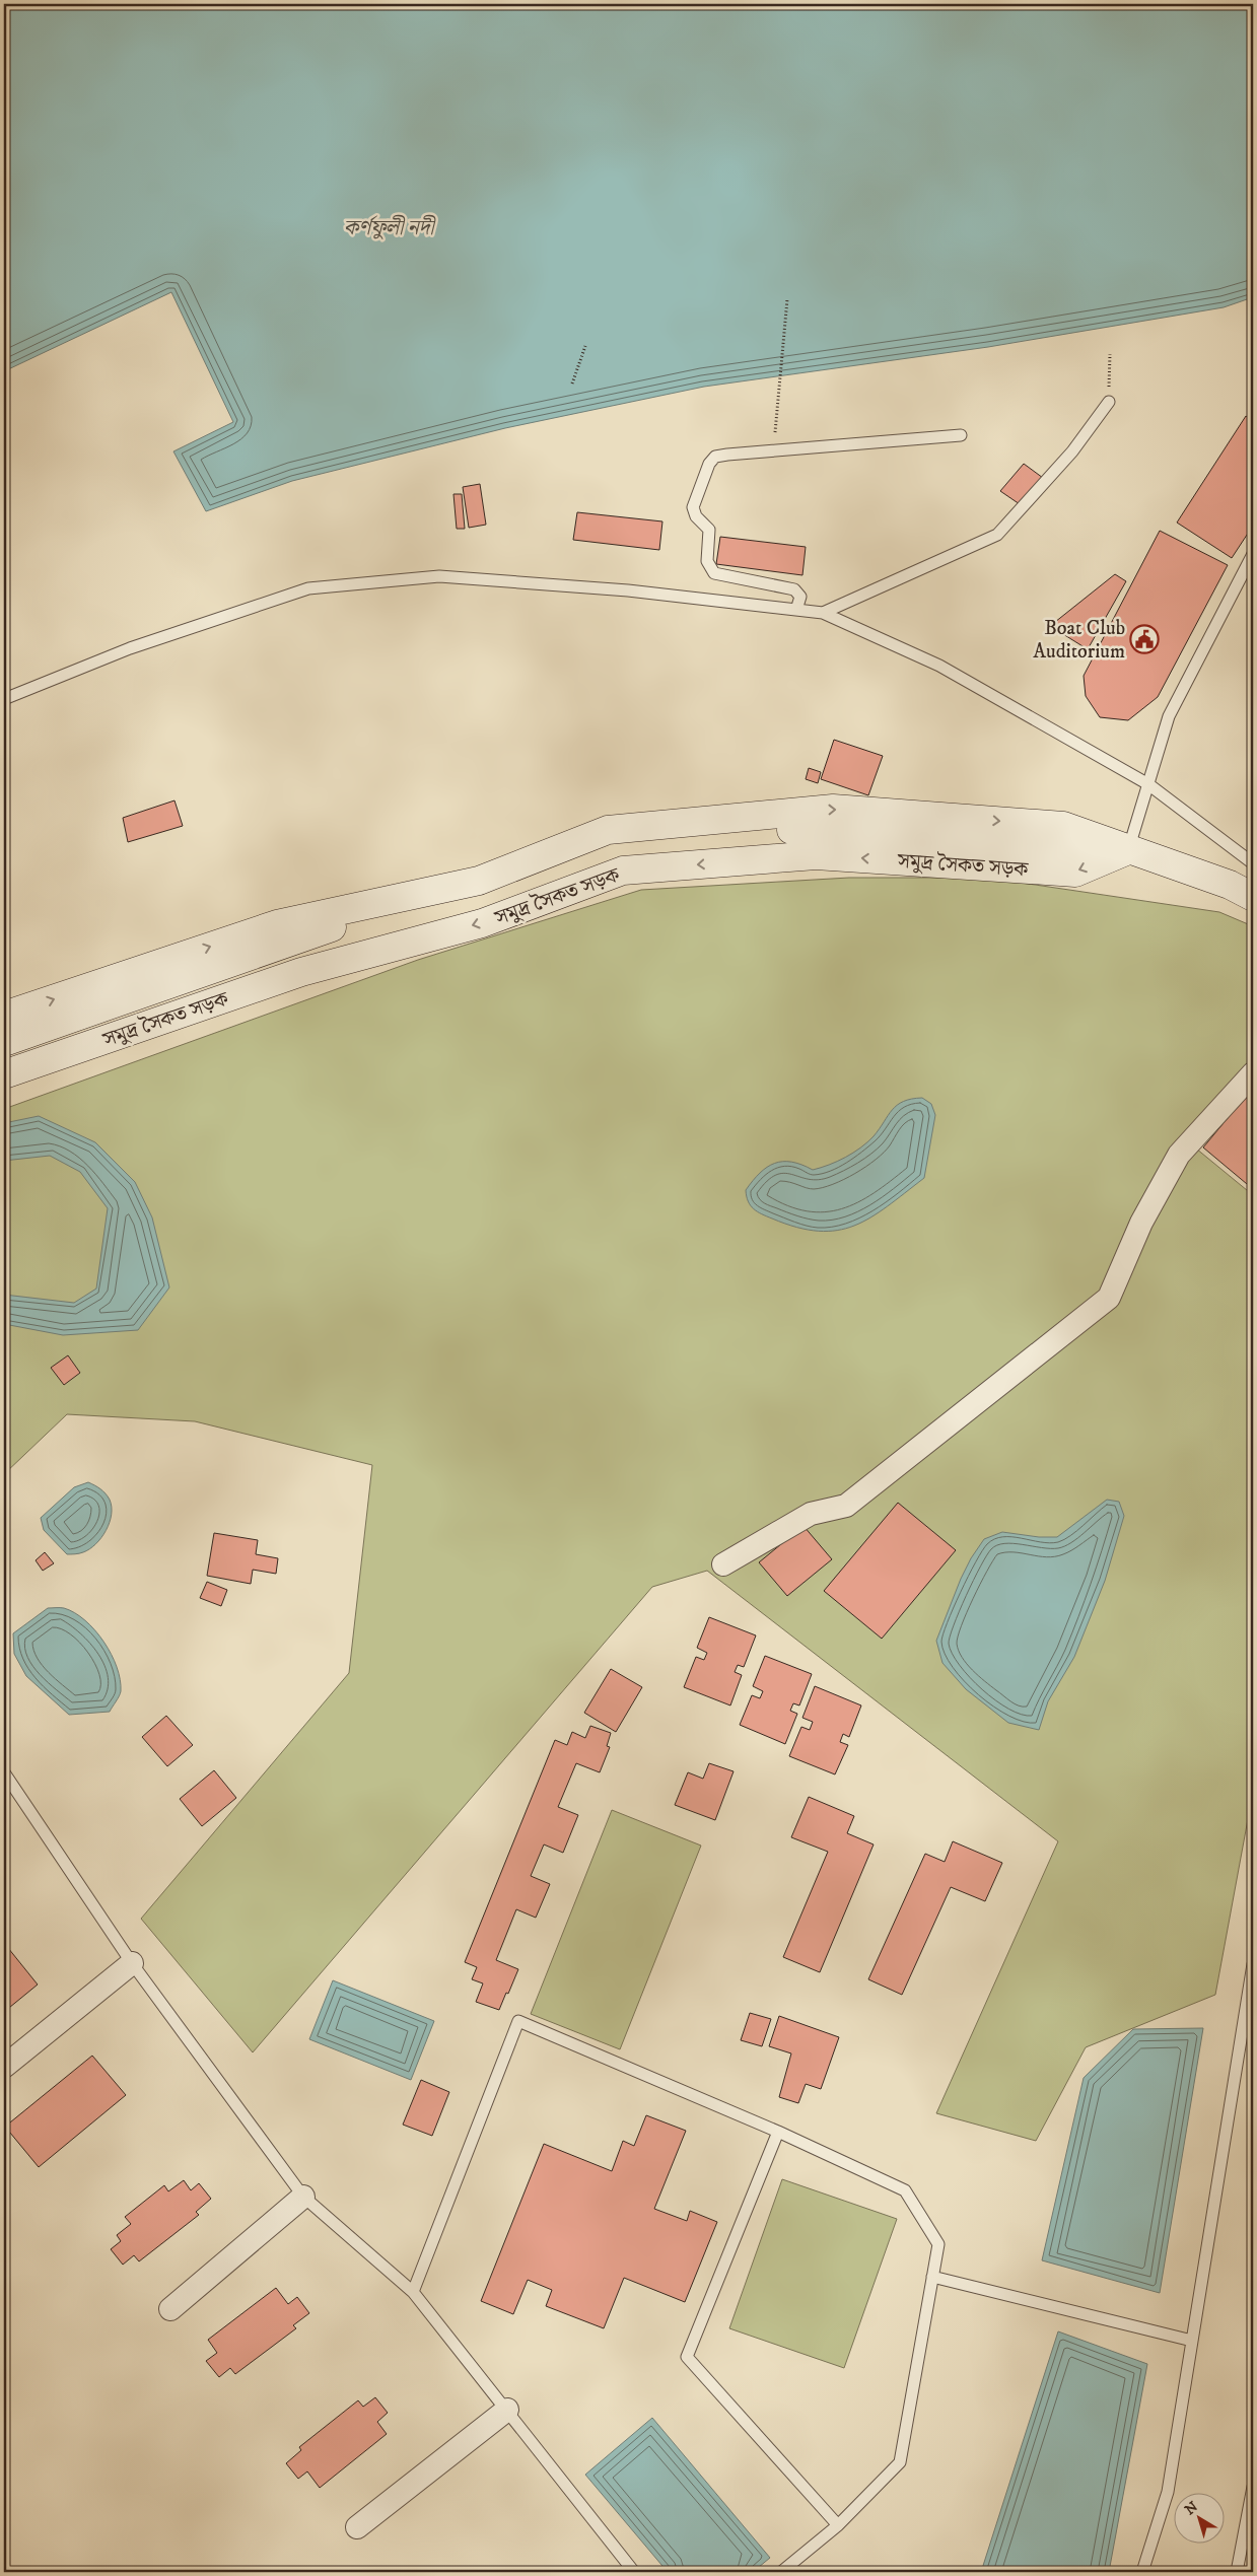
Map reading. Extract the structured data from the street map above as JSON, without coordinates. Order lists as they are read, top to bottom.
{
  "streets": {
    "main road": ["সমুদ্র সৈকত সড়ক"]
  },
  "water": ["কর্ণফুলী নদী"],
  "places": {
    "public building": ["Boat Club Auditorium"]
  },
  "north": "top left"
}
